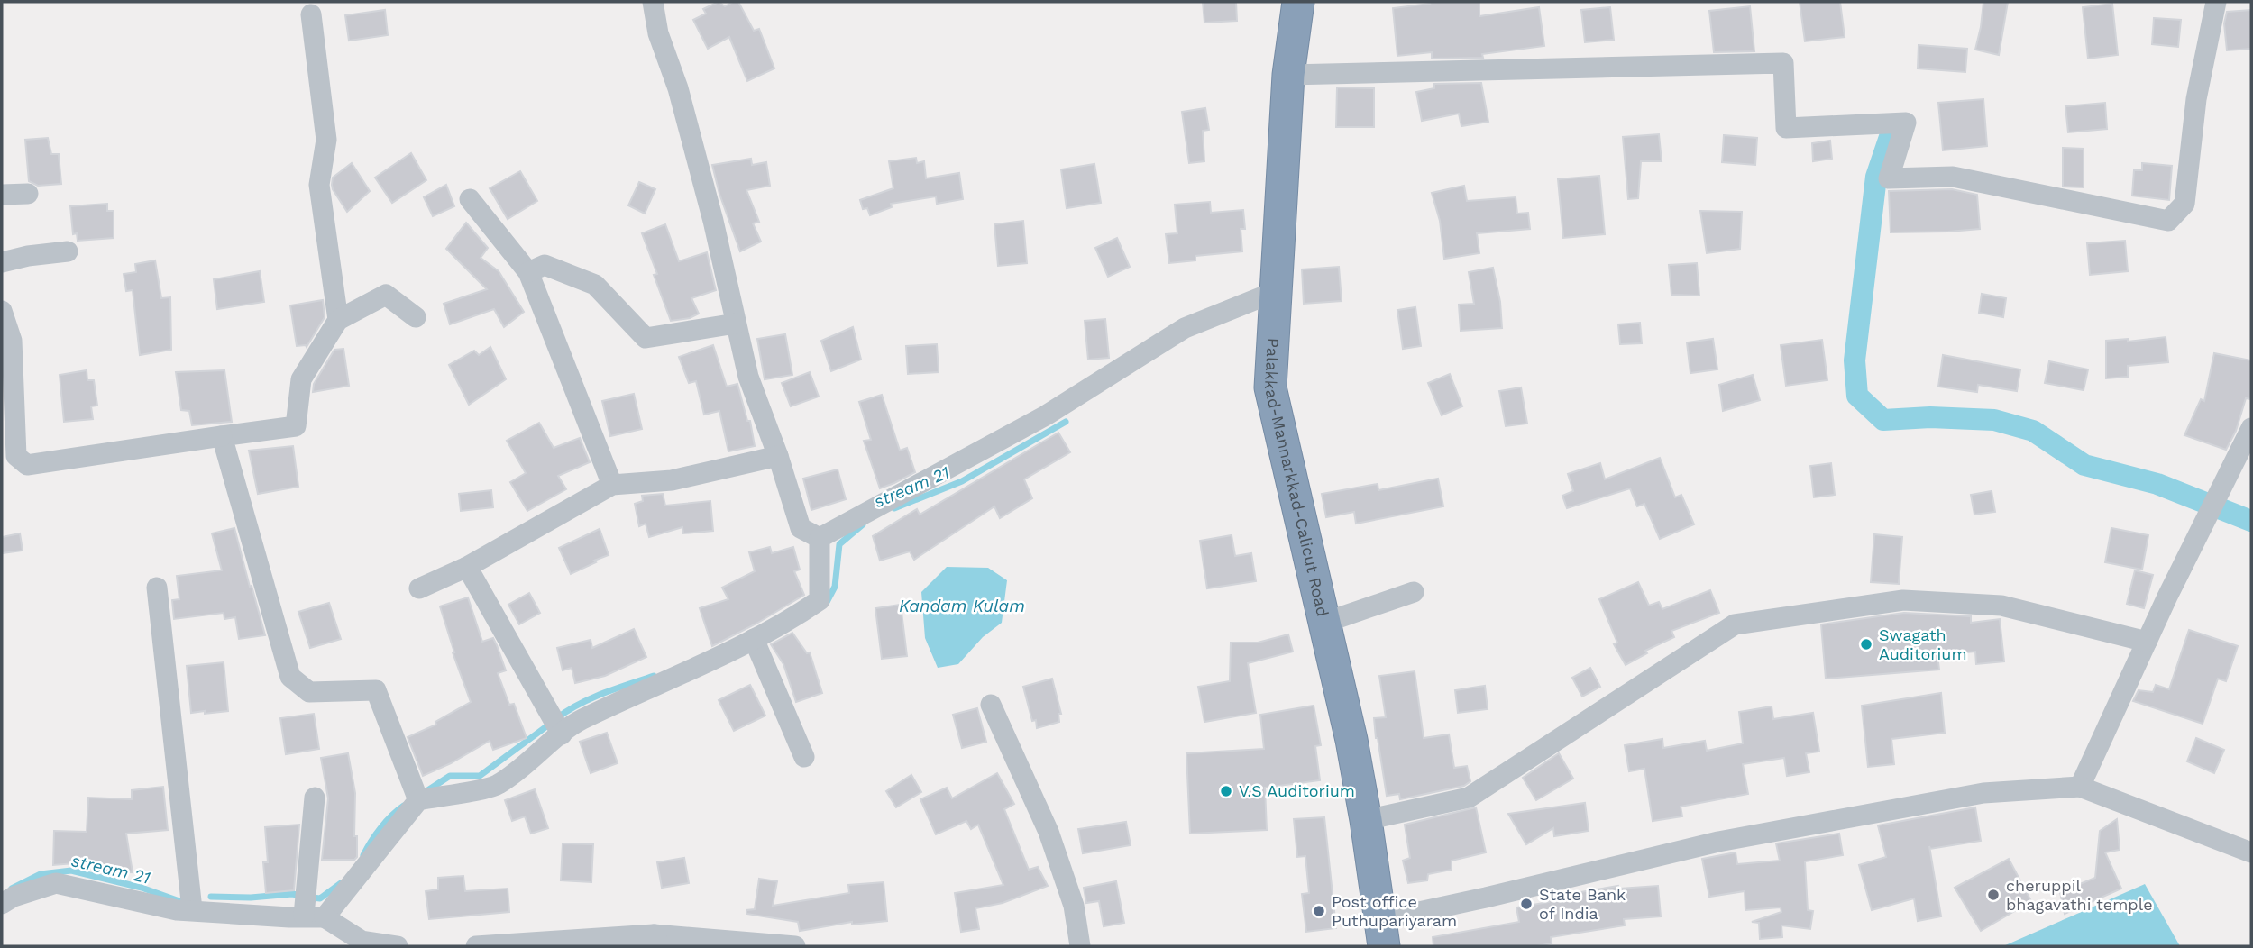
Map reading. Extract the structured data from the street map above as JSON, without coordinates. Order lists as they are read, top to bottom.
{
  "streets": {
    "highway": ["Palakkad-Mannarkkad-Calicut Road"]
  },
  "water": ["stream 21", "Kandam Kulam"],
  "places": [
    "Swagath Auditorium",
    "V.S Auditorium",
    "cheruppil bhagavathi temple",
    "State Bank of India",
    "Post office Puthupariyaram"
  ]
}
